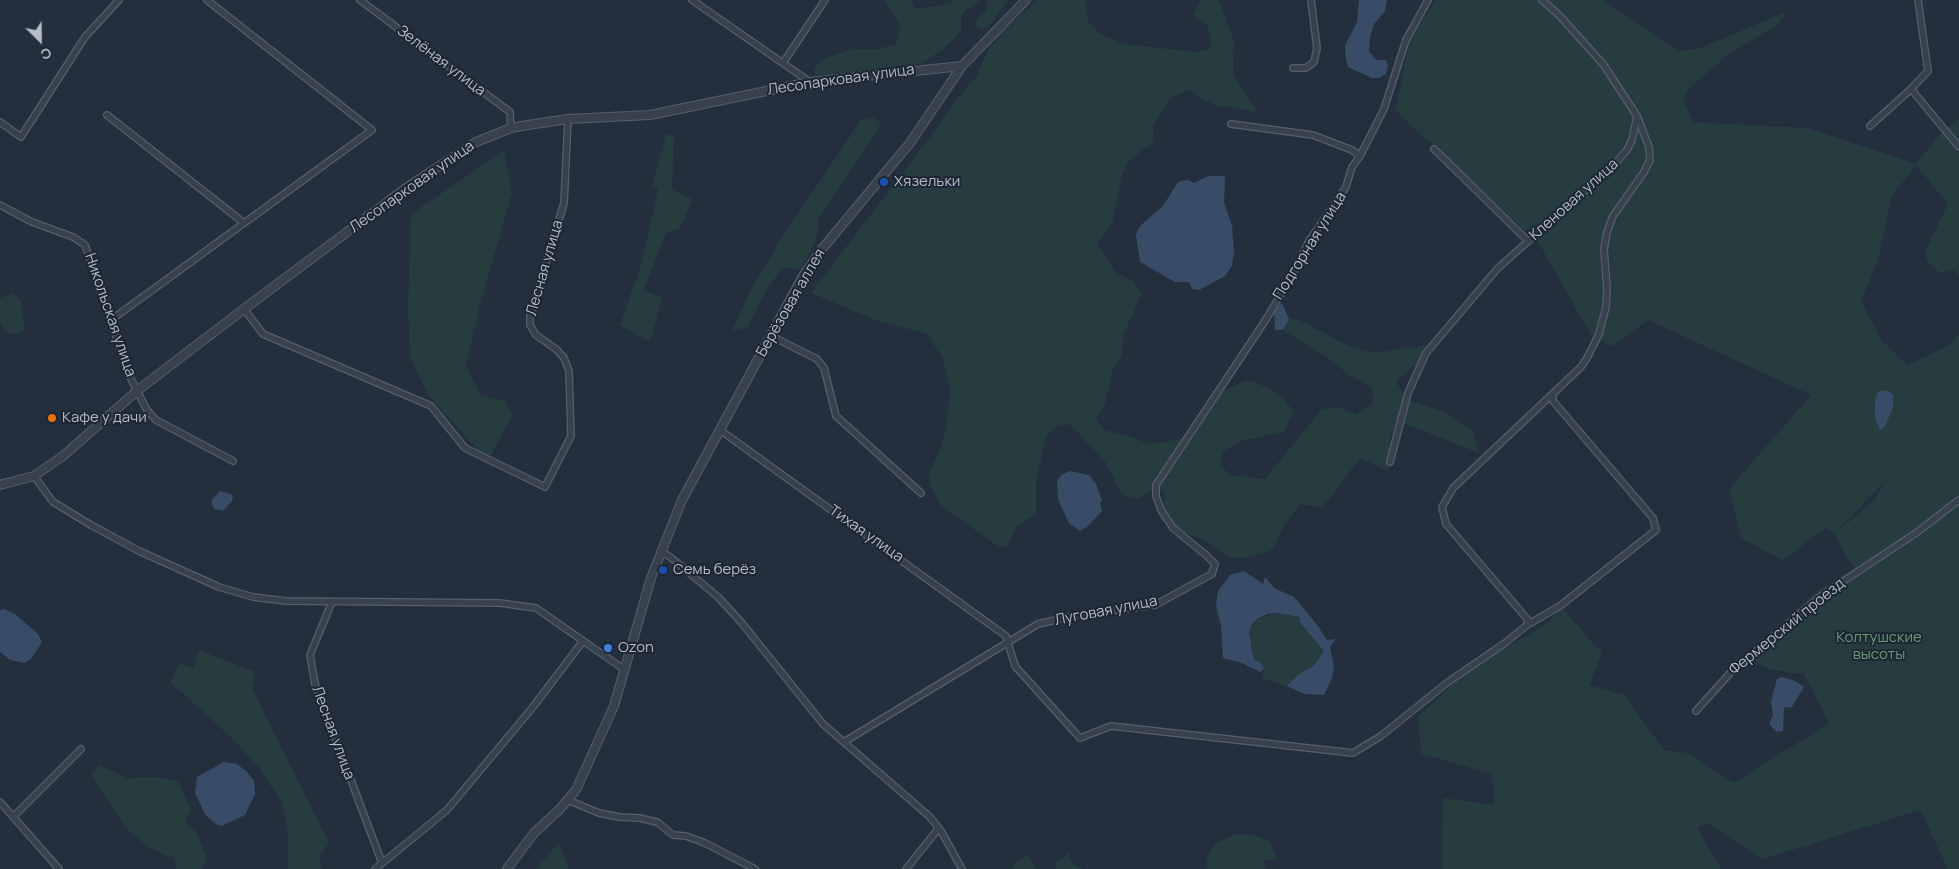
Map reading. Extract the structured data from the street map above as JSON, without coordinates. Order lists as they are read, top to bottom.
{
  "streets": {
    "street": [
      "Зелёная улица",
      "Лесопарковая улица",
      "Кленовая улица",
      "Подгорная улица",
      "Лесная улица",
      "Берёзовая аллея",
      "Никольская улица",
      "Тихая улица",
      "Луговая улица",
      "Фермерский проезд"
    ]
  },
  "crossings": [
    ["Зелёная улица", "Лесопарковая улица"],
    ["Лесопарковая улица", "Лесная улица"],
    ["Лесопарковая улица", "Берёзовая аллея"],
    ["Лесопарковая улица", "Никольская улица"],
    ["Подгорная улица", "Луговая улица"],
    ["Берёзовая аллея", "Тихая улица"],
    ["Тихая улица", "Луговая улица"]
  ],
  "parks": ["Колтушские высоты"],
  "places": [
    "Хязельки",
    "Кафе у дачи",
    "Семь берёз",
    "Ozon"
  ],
  "north": "bottom right"
}
